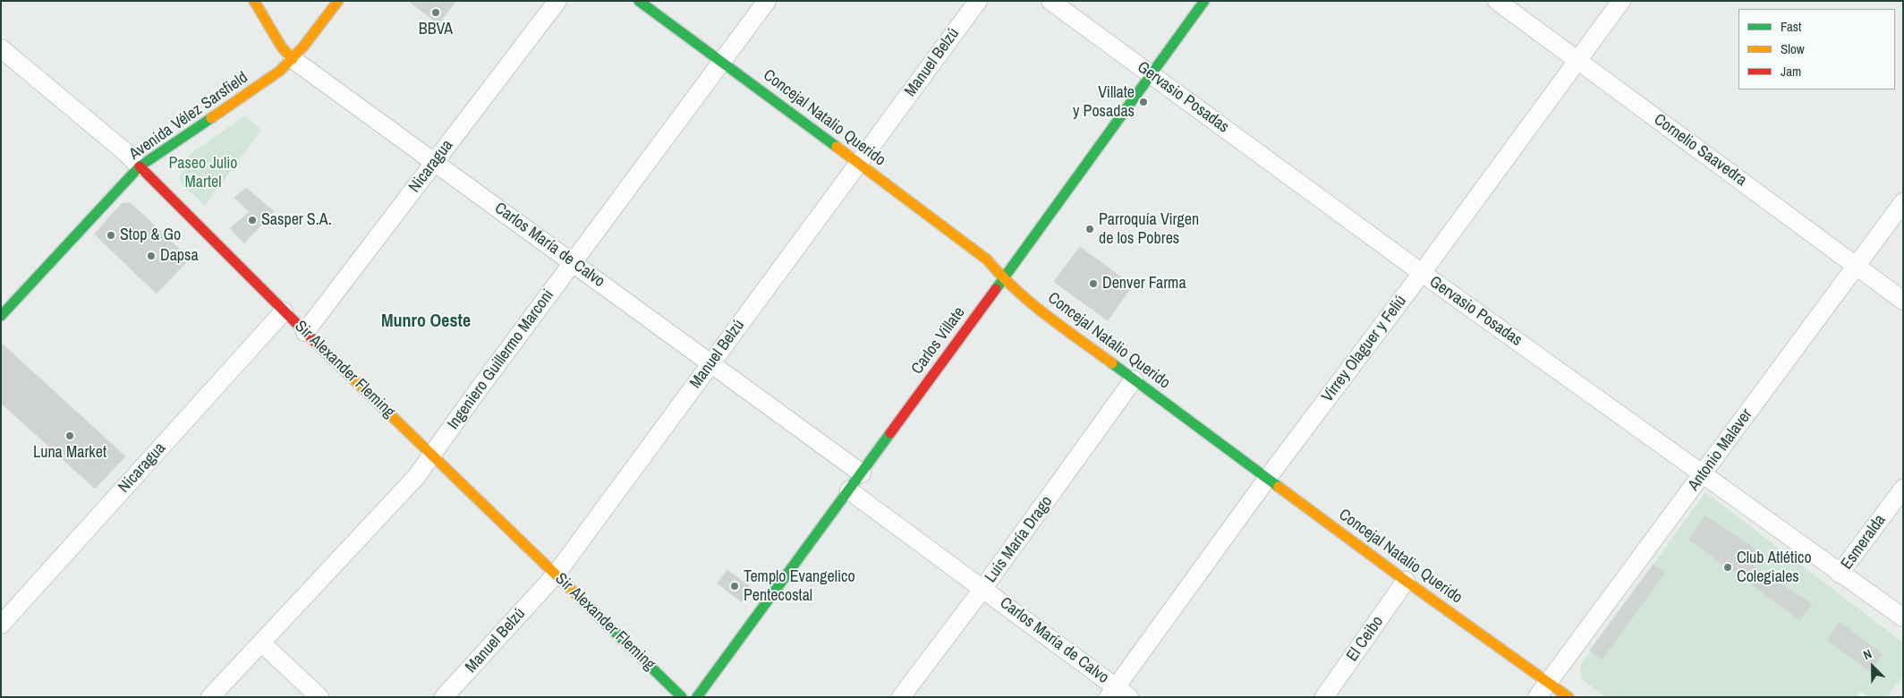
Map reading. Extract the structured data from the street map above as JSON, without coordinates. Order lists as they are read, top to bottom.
{
  "streets": {
    "street": [
      "Manuel Belzú",
      "Gervasio Posadas",
      "Avenida Vélez Sarsfield",
      "Concejal Natalio Querido",
      "Cornelio Saavedra",
      "Nicaragua",
      "Carlos María de Calvo",
      "Carlos Villate",
      "Virrey Olaguer y Feliú",
      "Ingeniero Guillermo Marconi",
      "Sir Alexander Fleming",
      "Antonio Malaver",
      "Luis María Drago",
      "Esmeralda",
      "El Ceibo"
    ]
  },
  "crossings": [
    ["Manuel Belzú", "Concejal Natalio Querido"],
    ["Manuel Belzú", "Carlos María de Calvo"],
    ["Manuel Belzú", "Sir Alexander Fleming"],
    ["Gervasio Posadas", "Carlos Villate"],
    ["Gervasio Posadas", "Virrey Olaguer y Feliú"],
    ["Gervasio Posadas", "Antonio Malaver"],
    ["Gervasio Posadas", "Esmeralda"],
    ["Avenida Vélez Sarsfield", "Carlos María de Calvo"],
    ["Avenida Vélez Sarsfield", "Sir Alexander Fleming"],
    ["Concejal Natalio Querido", "Carlos Villate"],
    ["Concejal Natalio Querido", "Virrey Olaguer y Feliú"],
    ["Concejal Natalio Querido", "Ingeniero Guillermo Marconi"],
    ["Concejal Natalio Querido", "Antonio Malaver"],
    ["Concejal Natalio Querido", "Luis María Drago"],
    ["Concejal Natalio Querido", "El Ceibo"],
    ["Cornelio Saavedra", "Virrey Olaguer y Feliú"],
    ["Cornelio Saavedra", "Antonio Malaver"],
    ["Nicaragua", "Carlos María de Calvo"],
    ["Nicaragua", "Sir Alexander Fleming"],
    ["Carlos María de Calvo", "Carlos Villate"],
    ["Carlos María de Calvo", "Virrey Olaguer y Feliú"],
    ["Carlos María de Calvo", "Ingeniero Guillermo Marconi"],
    ["Carlos María de Calvo", "Luis María Drago"],
    ["Ingeniero Guillermo Marconi", "Sir Alexander Fleming"]
  ],
  "districts": ["Munro Oeste"],
  "parks": ["Paseo Julio Martel"],
  "places": [
    "BBVA",
    "Villate y Posadas",
    "Sasper S.A.",
    "Parroquía Virgen de los Pobres",
    "Stop & Go",
    "Dapsa",
    "Denver Farma",
    "Luna Market",
    "Club Atlético Colegiales",
    "Templo Evangelico Pentecostal"
  ],
  "legend": ["Fast", "Slow", "Jam"],
  "north": "top left"
}
